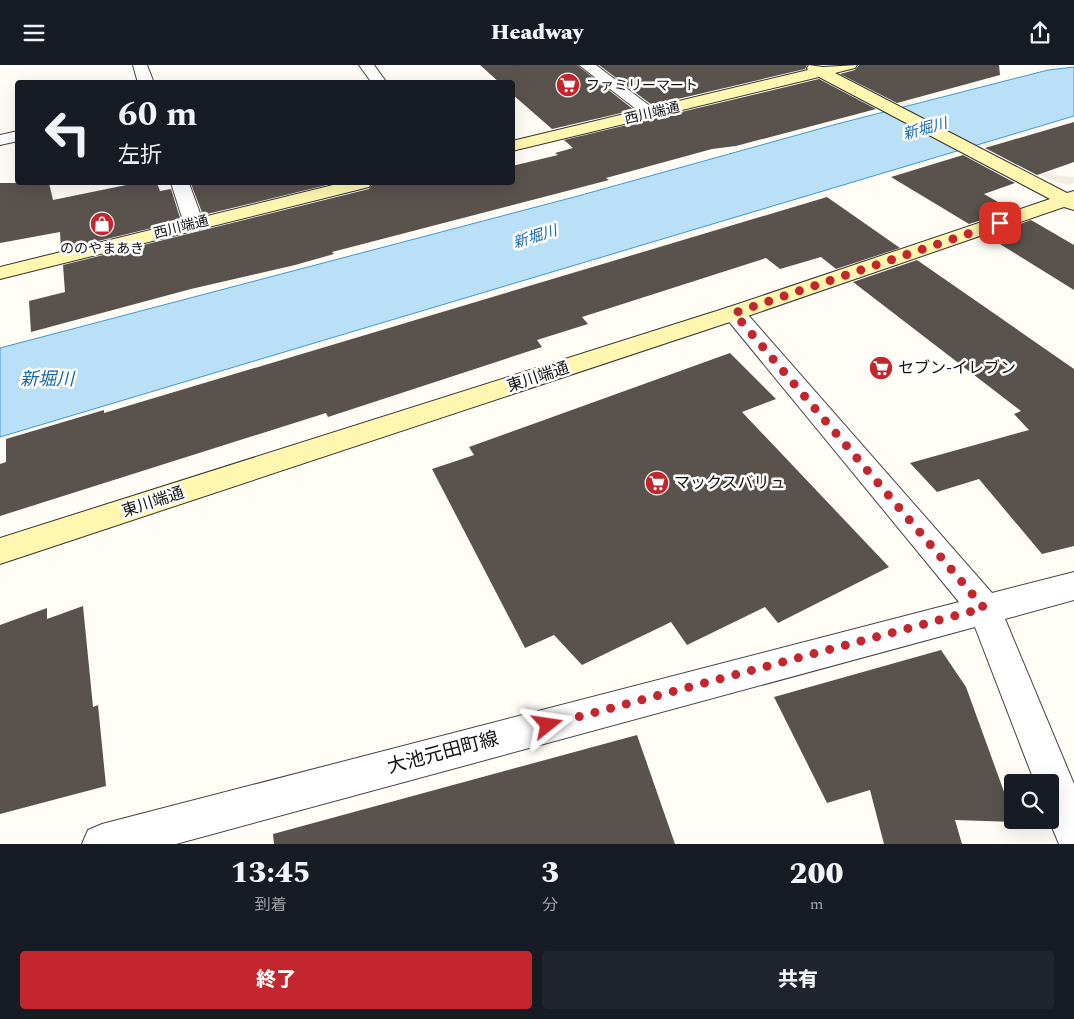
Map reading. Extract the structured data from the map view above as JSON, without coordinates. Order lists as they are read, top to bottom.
{
  "streets": {
    "street": ["西川端通", "東川端通", "大池元田町線"]
  },
  "water": ["新堀川"],
  "places": {
    "supermarket": ["ファミリーマート", "セブン-イレブン", "マックスバリュ"],
    "shop": ["ののやまあき"]
  },
  "page": {
    "header": "Headway",
    "turn": ["60 m", "左折"],
    "eta": [
      "13:45",
      "到着",
      "3",
      "分",
      "200",
      "m"
    ],
    "buttons": ["終了", "共有"]
  }
}
